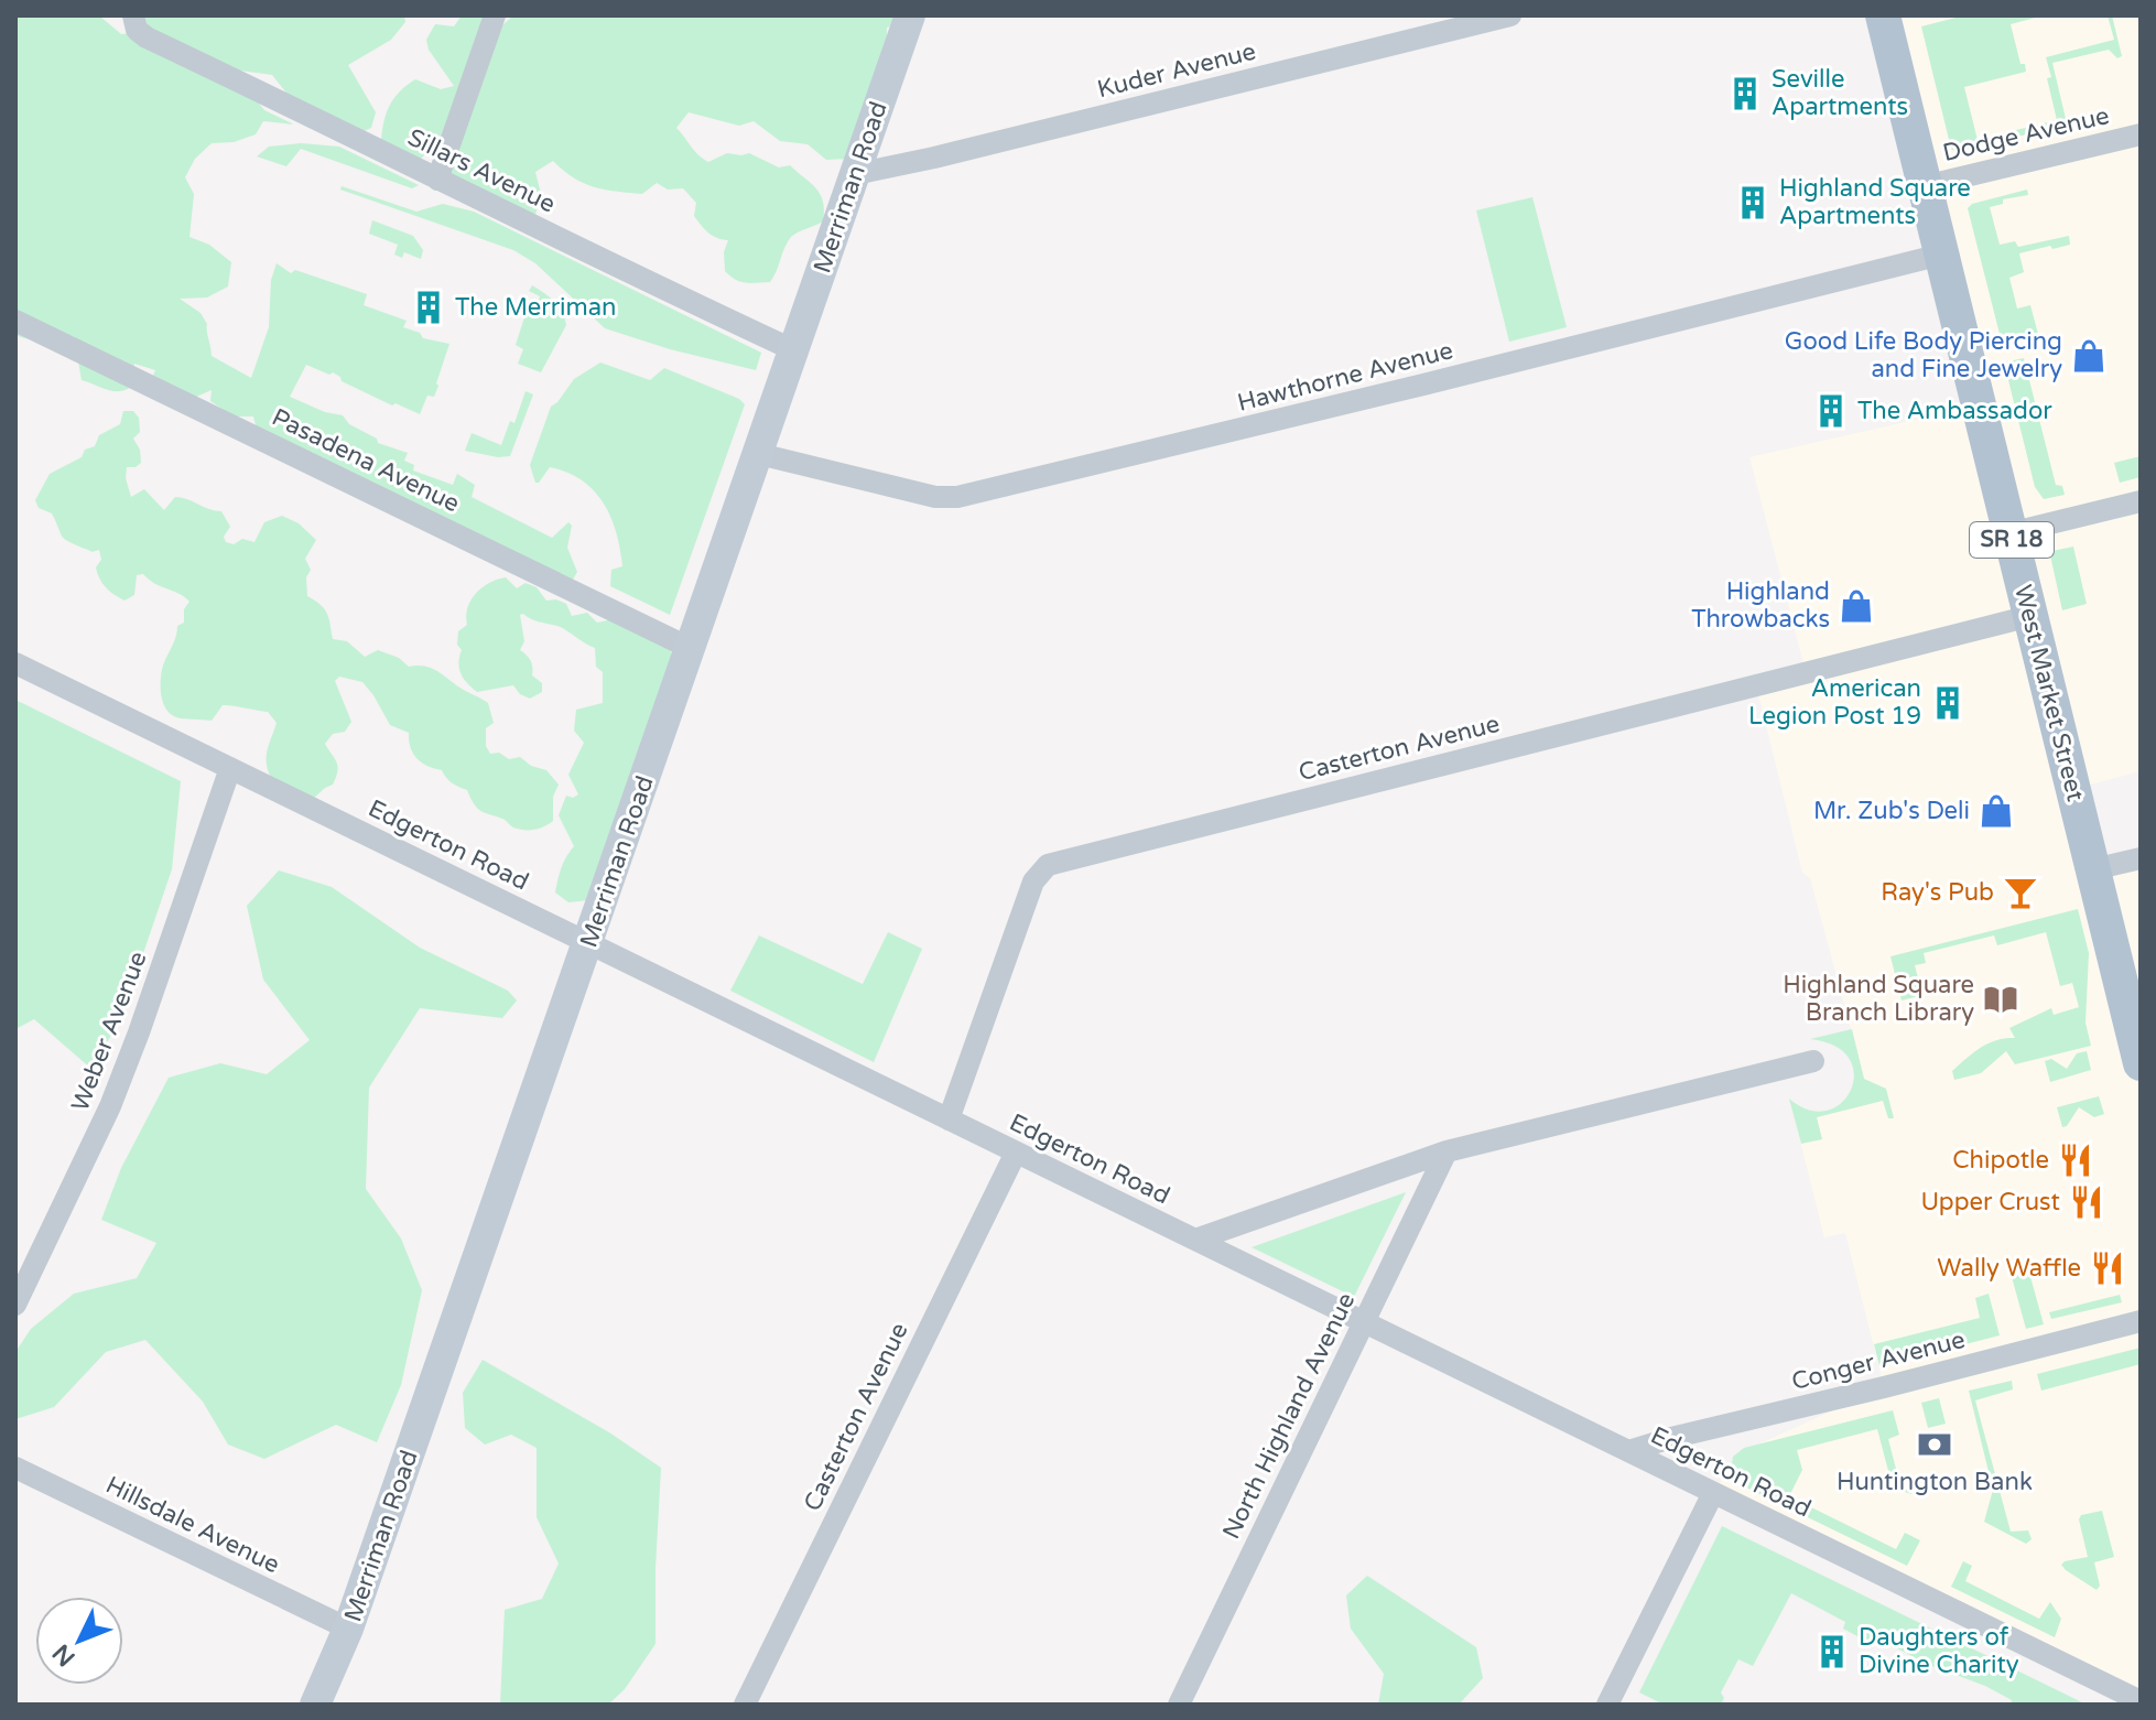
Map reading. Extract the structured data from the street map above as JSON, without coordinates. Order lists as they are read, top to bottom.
{
  "streets": {
    "main road": ["Merriman Road", "SR 18", "West Market Street"],
    "street": [
      "Kuder Avenue",
      "Dodge Avenue",
      "Sillars Avenue",
      "Hawthorne Avenue",
      "Pasadena Avenue",
      "Casterton Avenue",
      "Edgerton Road",
      "Weber Avenue",
      "Conger Avenue",
      "North Highland Avenue",
      "Hillsdale Avenue"
    ]
  },
  "crossings": [
    ["Kuder Avenue", "Merriman Road"],
    ["Dodge Avenue", "West Market Street"],
    ["Sillars Avenue", "Merriman Road"],
    ["Merriman Road", "Hawthorne Avenue"],
    ["Merriman Road", "Pasadena Avenue"],
    ["Merriman Road", "Edgerton Road"],
    ["Merriman Road", "Hillsdale Avenue"],
    ["Hawthorne Avenue", "West Market Street"],
    ["West Market Street", "Casterton Avenue"],
    ["Casterton Avenue", "Edgerton Road"],
    ["Edgerton Road", "Weber Avenue"],
    ["Edgerton Road", "Conger Avenue"],
    ["Edgerton Road", "North Highland Avenue"]
  ],
  "places": {
    "building": [
      "Seville Apartments",
      "Highland Square Apartments",
      "The Merriman",
      "The Ambassador",
      "American Legion Post 19",
      "Daughters of Divine Charity"
    ],
    "shop": ["Good Life Body Piercing and Fine Jewelry", "Highland Throwbacks", "Mr. Zub's Deli"],
    "bar": ["Ray's Pub"],
    "library": ["Highland Square Branch Library"],
    "restaurant": ["Chipotle", "Upper Crust", "Wally Waffle"],
    "bank": ["Huntington Bank"]
  },
  "north": "bottom left"
}
